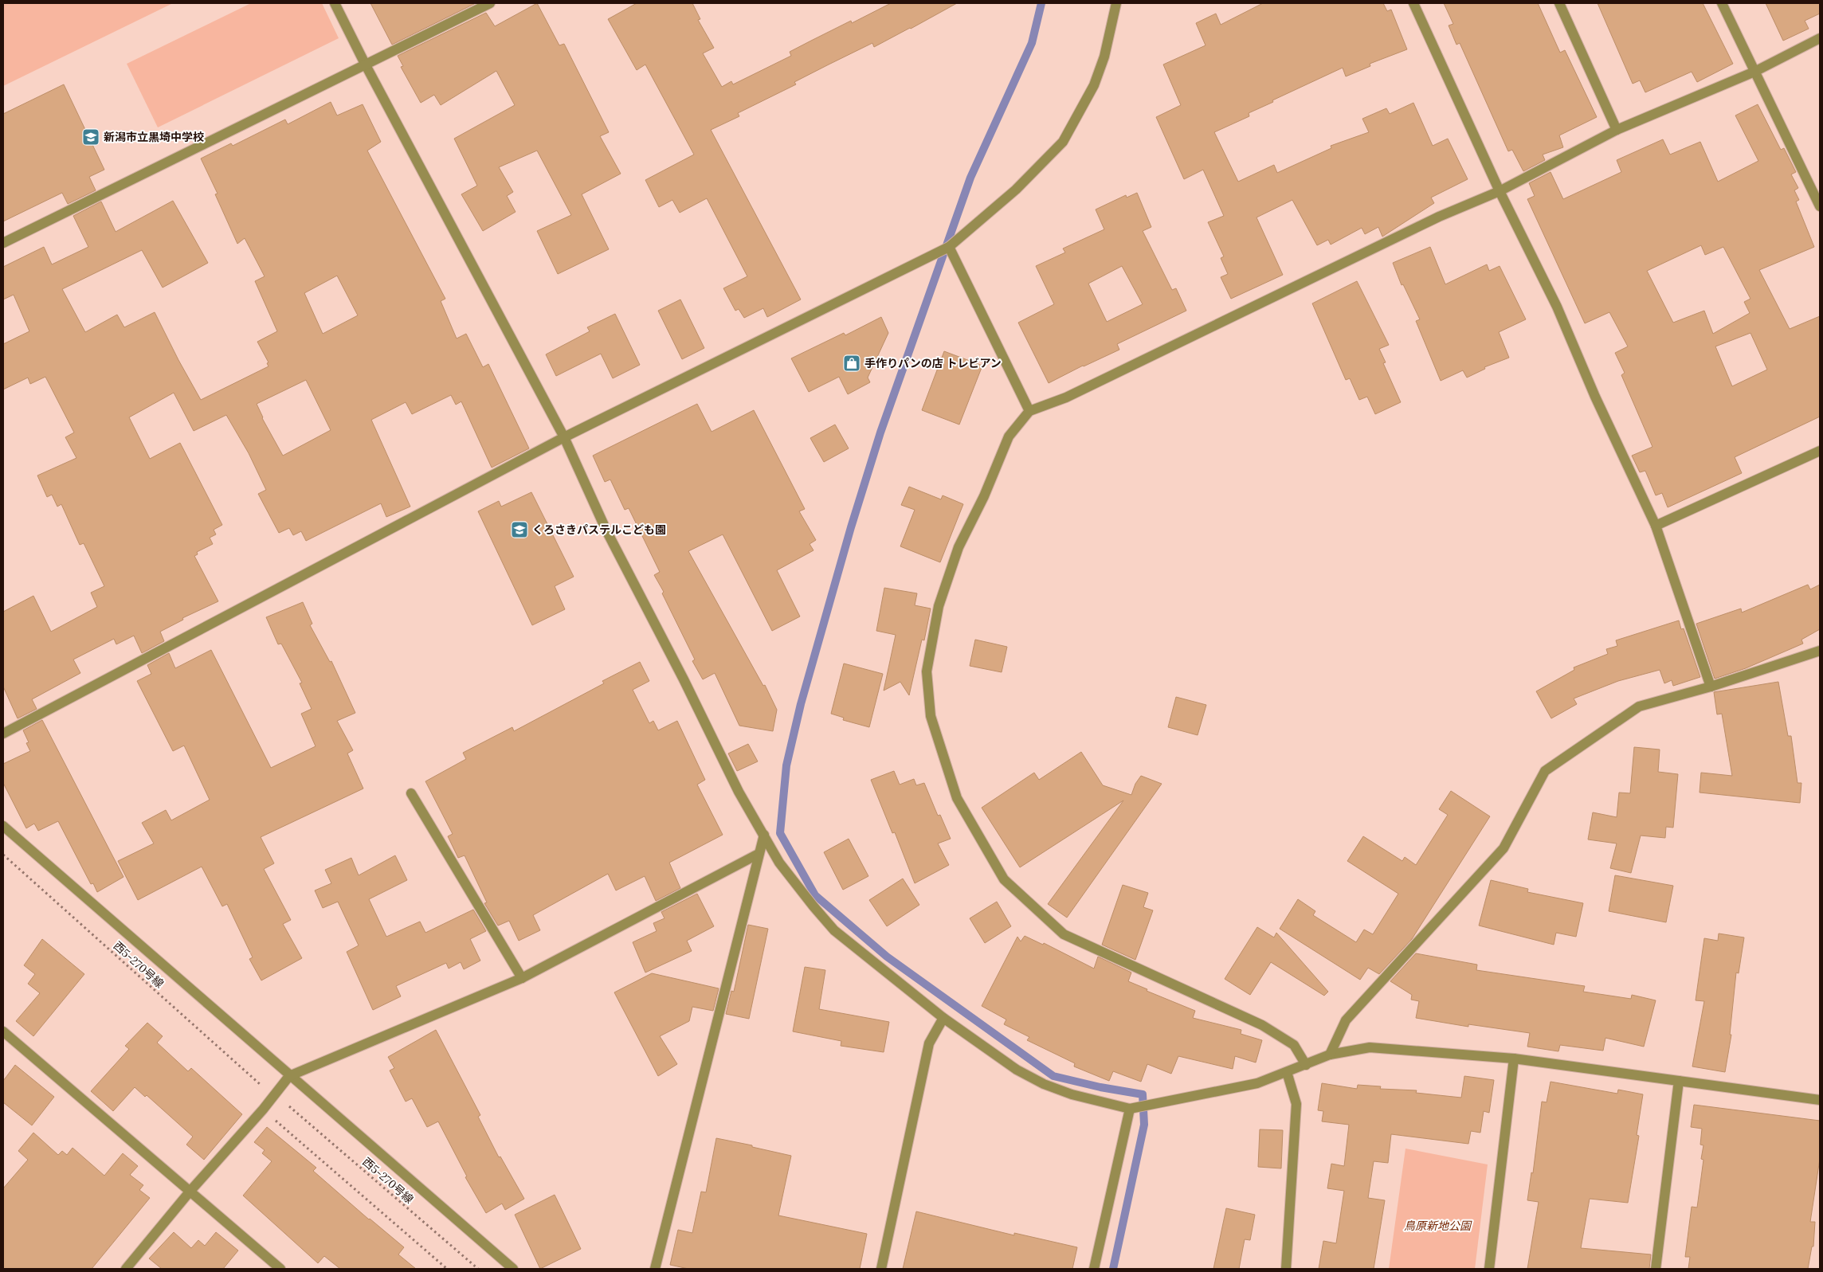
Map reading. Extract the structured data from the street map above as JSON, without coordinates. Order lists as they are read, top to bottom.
{
  "streets": {
    "path": ["西5-270号線"]
  },
  "parks": ["鳥原新地公園"],
  "places": {
    "school or university": ["新潟市立黒埼中学校", "くろさきパステルこども園"],
    "shop": ["手作りパンの店 トレビアン"]
  }
}
